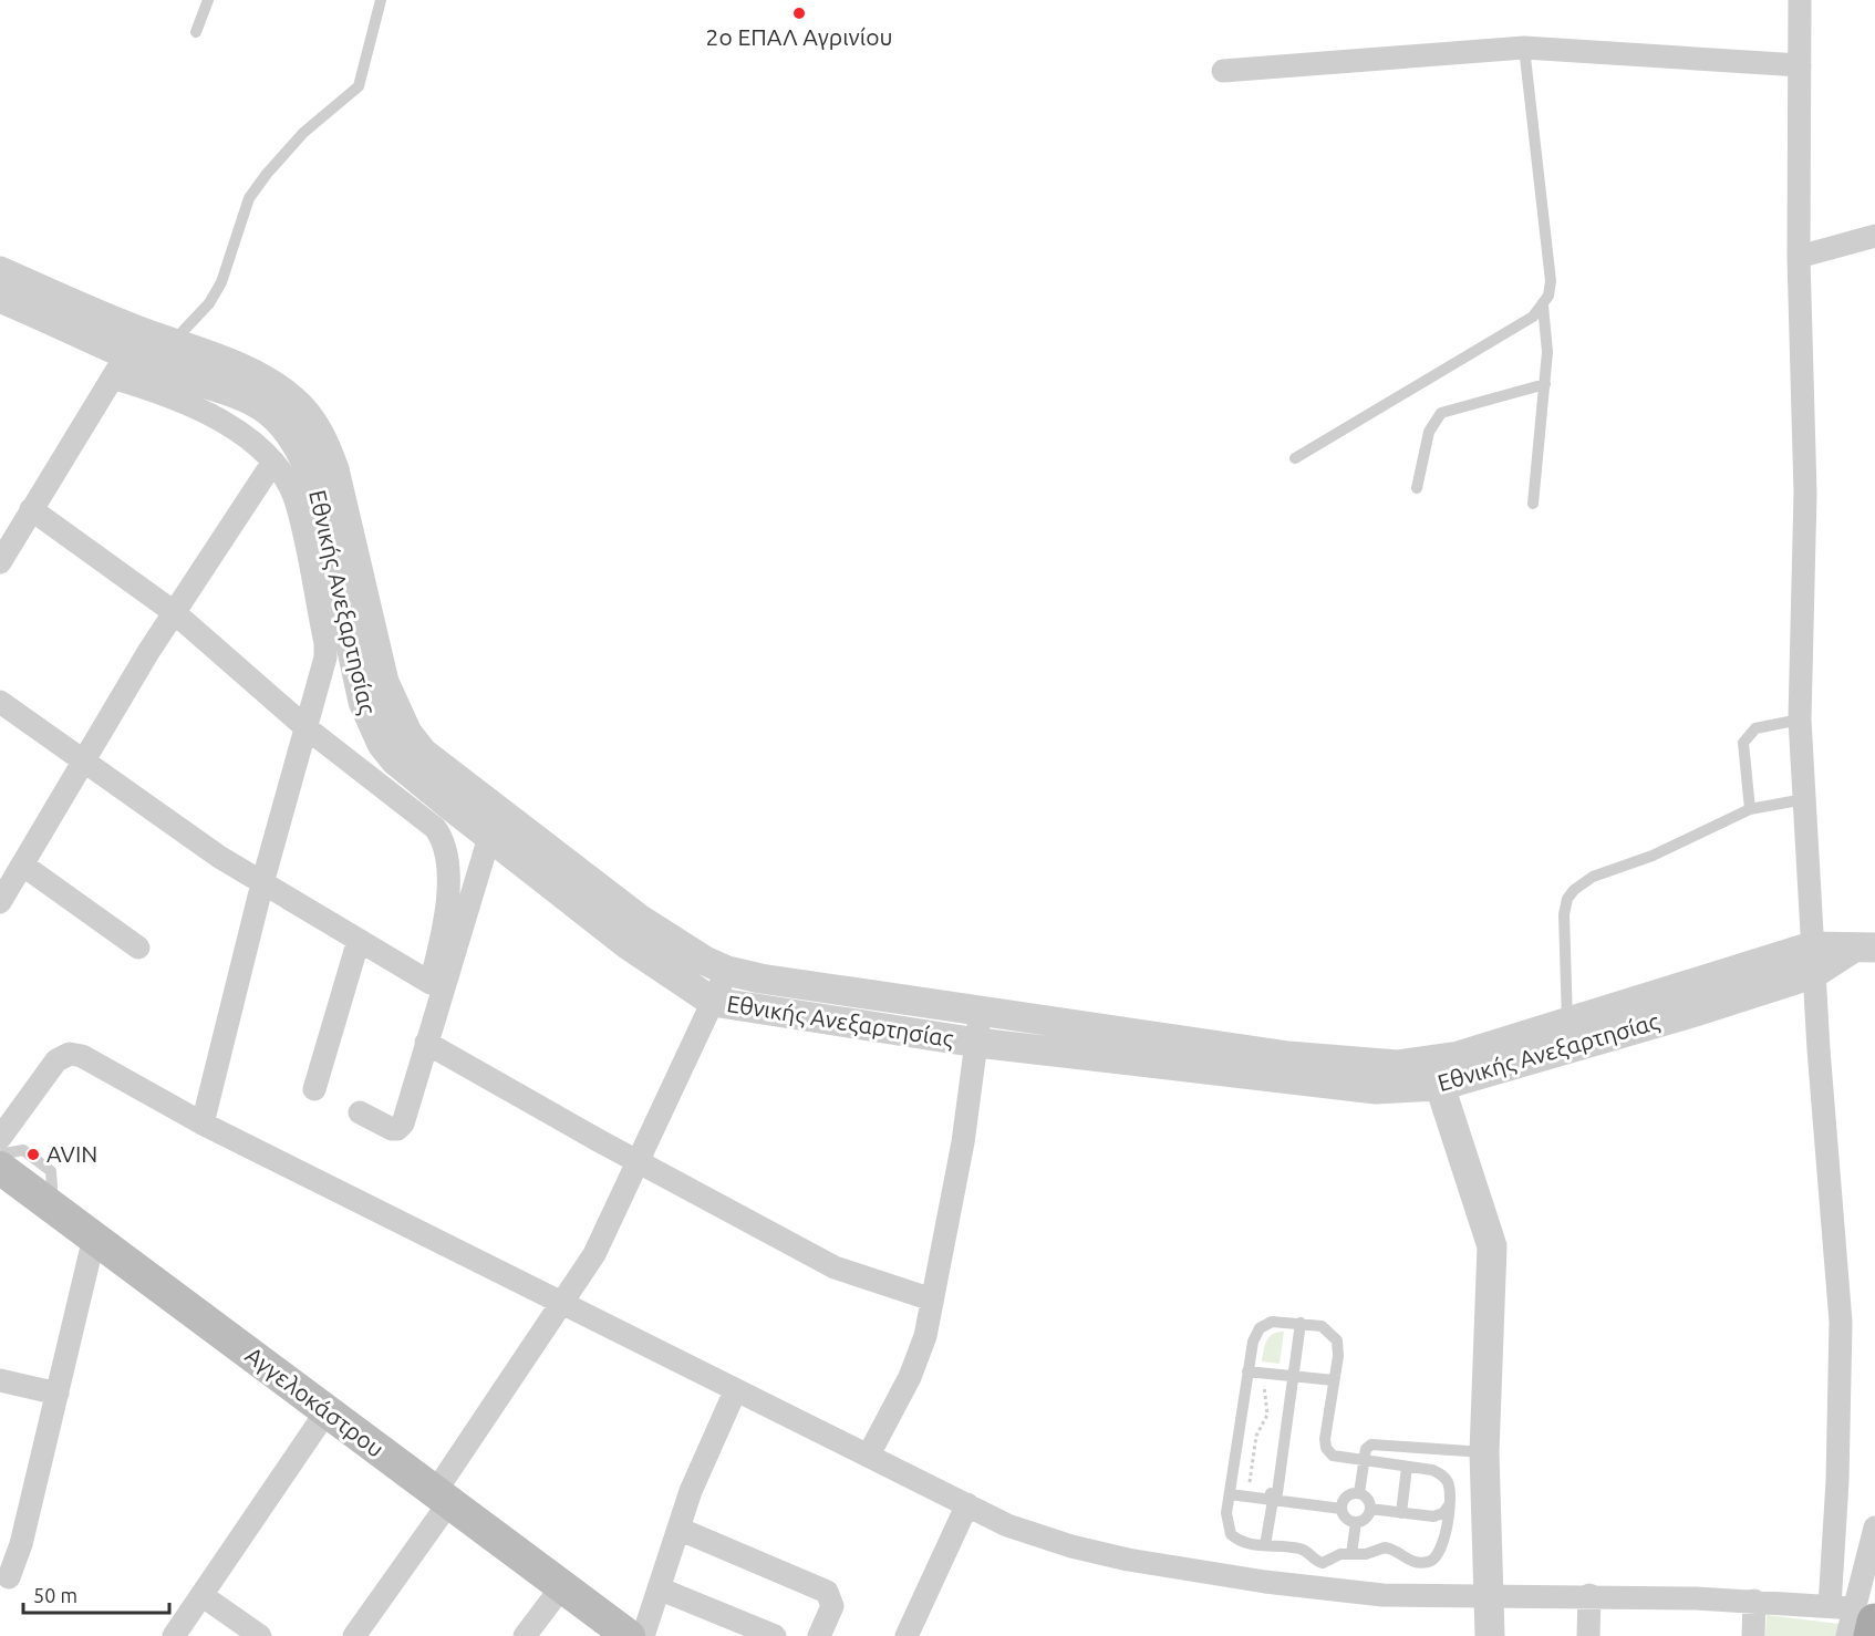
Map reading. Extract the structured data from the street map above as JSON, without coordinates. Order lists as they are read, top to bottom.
{
  "streets": {
    "main road": ["Αγγελοκάστρου"],
    "street": ["Εθνικής Ανεξαρτησίας"]
  },
  "places": ["2ο ΕΠΑΛ Αγρινίου", "AVIN"],
  "scale_bar": "50 m"
}
